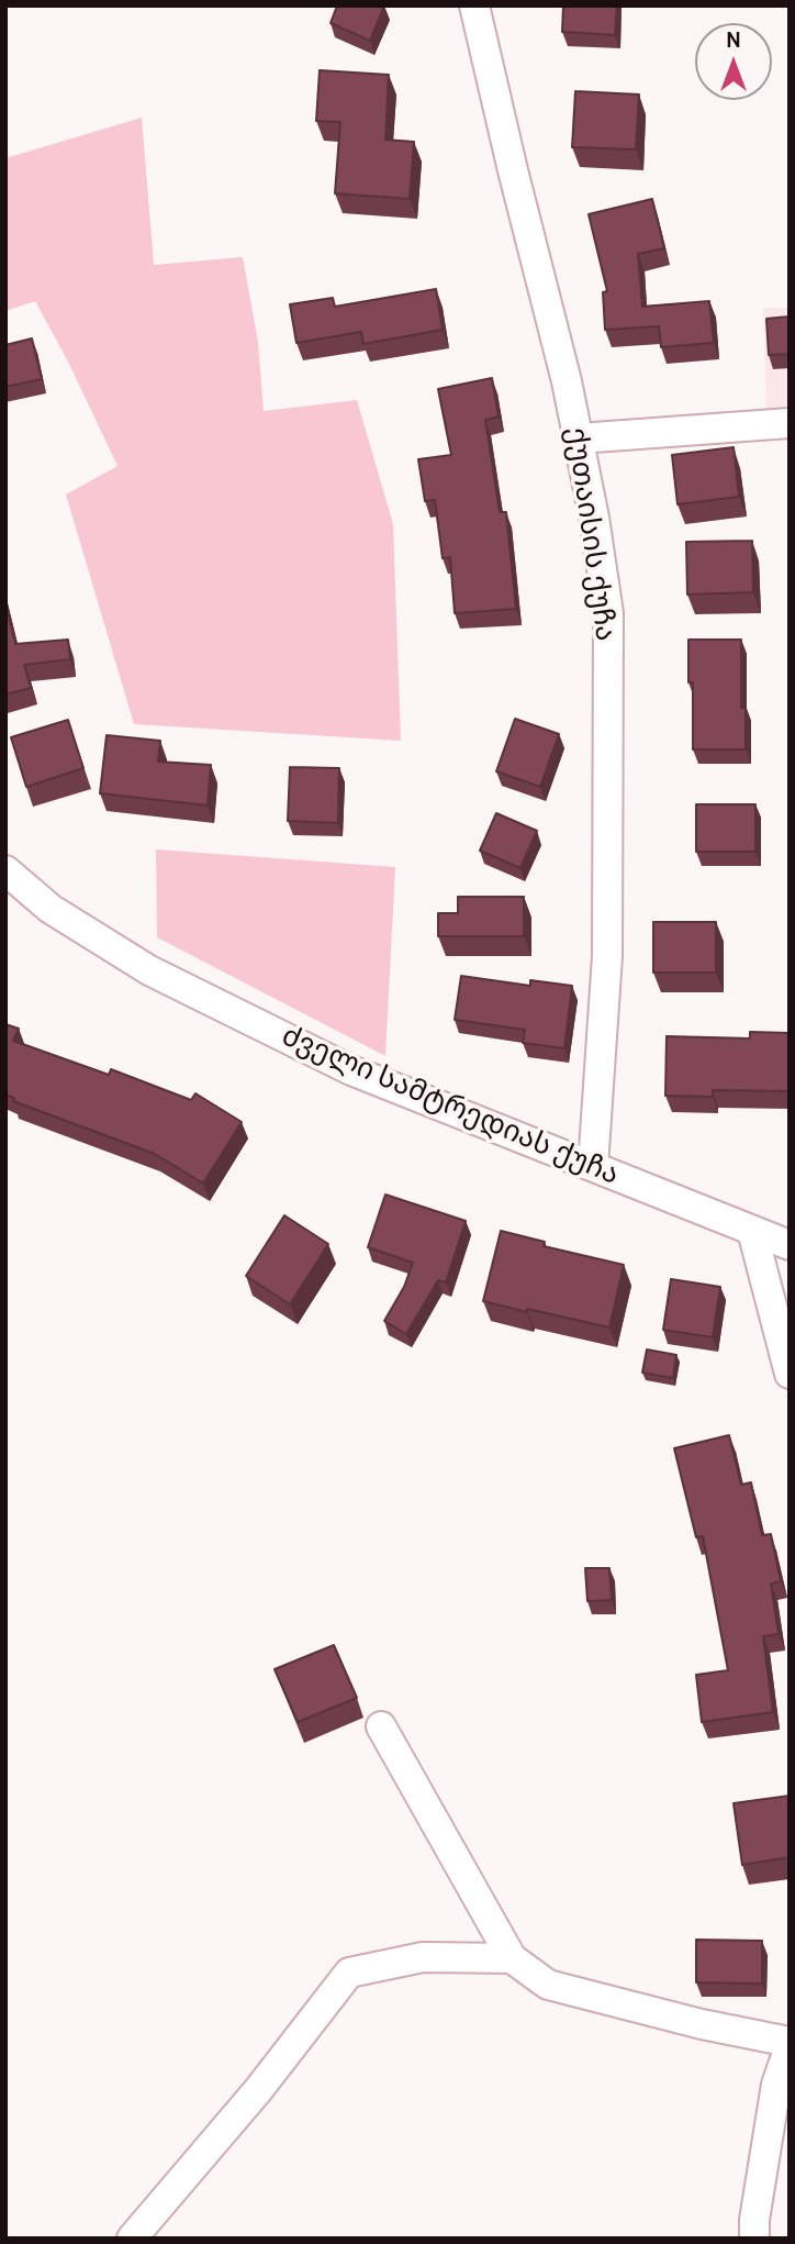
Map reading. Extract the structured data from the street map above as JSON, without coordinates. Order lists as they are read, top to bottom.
{
  "streets": {
    "street": ["ქუთაისის ქუჩა", "ძველი სამტრედიას ქუჩა"]
  },
  "crossings": [
    ["ქუთაისის ქუჩა", "ძველი სამტრედიას ქუჩა"]
  ],
  "north": "top"
}
